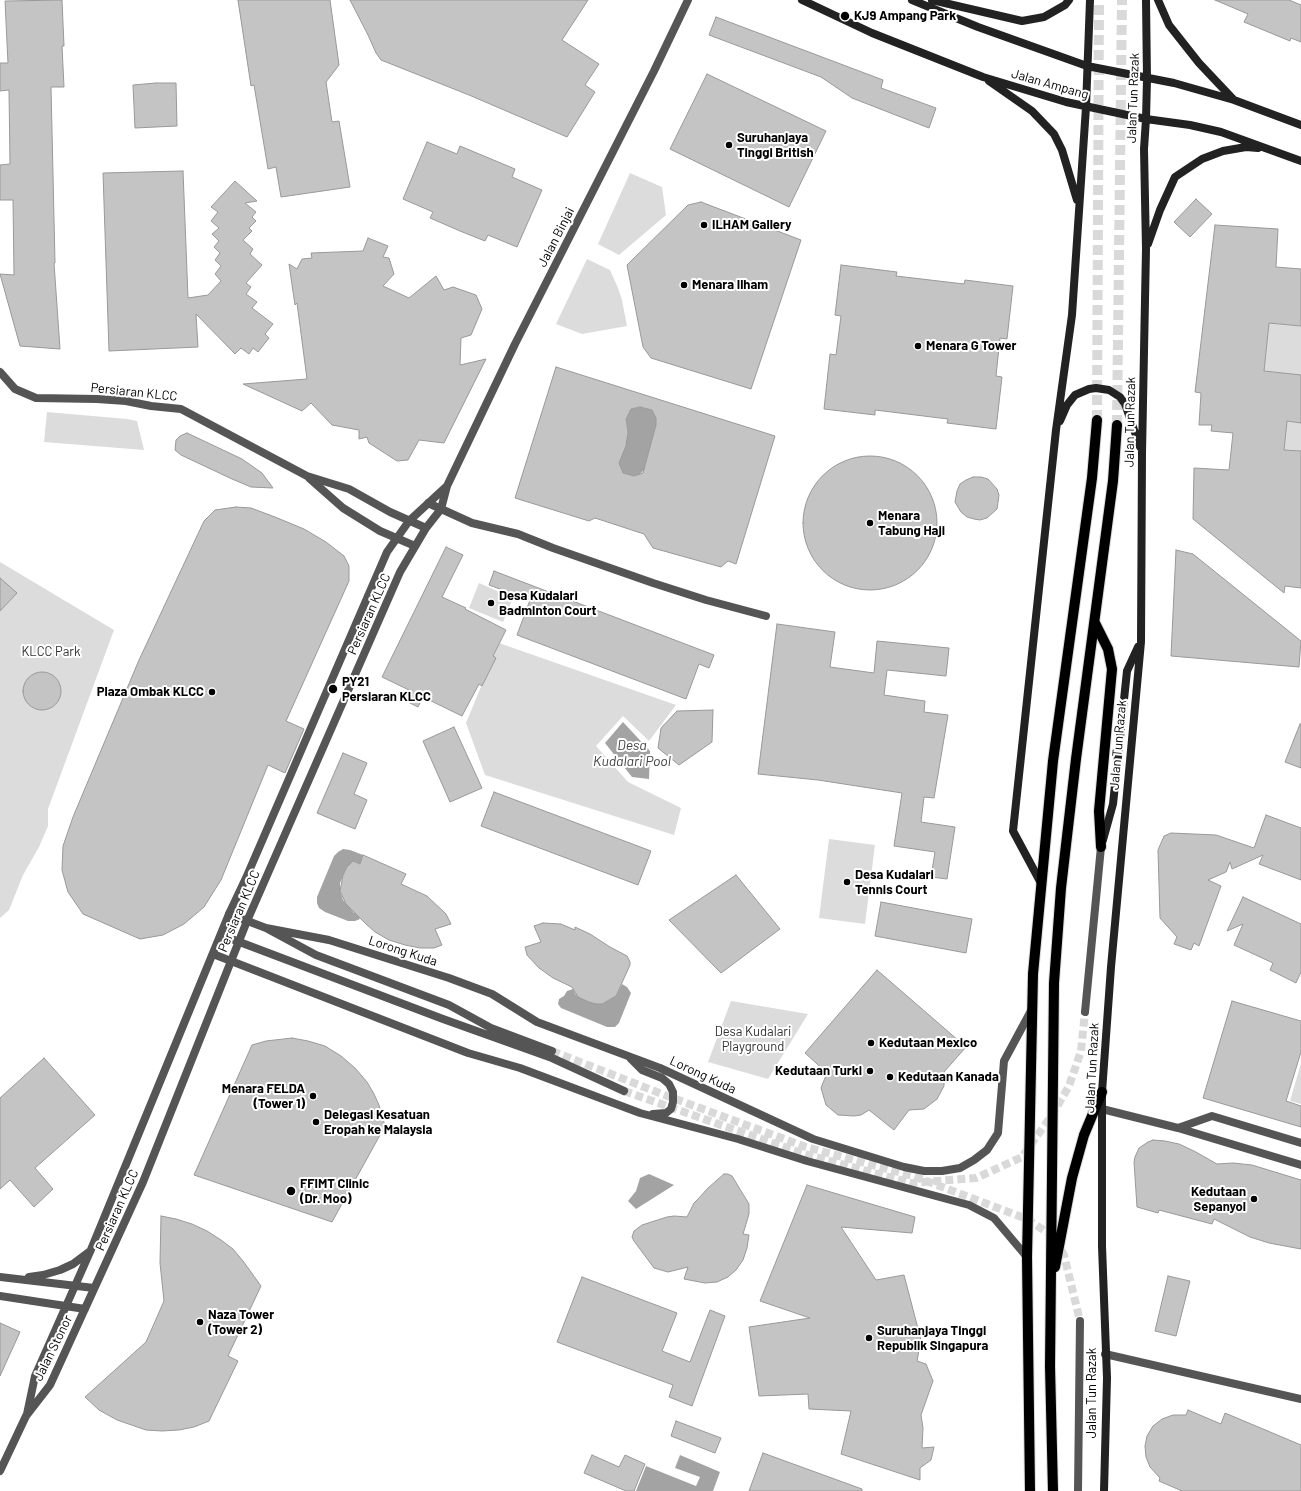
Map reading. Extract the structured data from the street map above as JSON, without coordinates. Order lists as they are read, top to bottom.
{
  "streets": {
    "main road": ["Jalan Ampang", "Jalan Tun Razak"],
    "street": [
      "Jalan Binjai",
      "Persiaran KLCC",
      "Lorong Kuda",
      "Jalan Stonor"
    ]
  },
  "crossings": [
    ["Jalan Ampang", "Jalan Tun Razak"],
    ["Jalan Binjai", "Persiaran KLCC"],
    ["Persiaran KLCC", "Lorong Kuda"],
    ["Persiaran KLCC", "Jalan Stonor"]
  ],
  "water": ["Desa Kudalari Pool"],
  "parks": ["KLCC Park", "Desa Kudalari Playground"],
  "places": [
    "KJ9 Ampang Park",
    "Suruhanjaya Tinggi British",
    "ILHAM Gallery",
    "Menara Ilham",
    "Menara G Tower",
    "Menara Tabung Haji",
    "Desa Kudalari Badminton Court",
    "PY21 Persiaran KLCC",
    "Plaza Ombak KLCC",
    "Desa Kudalari Tennis Court",
    "Kedutaan Mexico",
    "Kedutaan Turki",
    "Kedutaan Kanada",
    "Menara FELDA (Tower 1)",
    "Delegasi Kesatuan Eropah ke Malaysia",
    "FFIMT Clinic (Dr. Moo)",
    "Kedutaan Sepanyol",
    "Naza Tower (Tower 2)",
    "Suruhanjaya Tinggi Republik Singapura"
  ]
}
